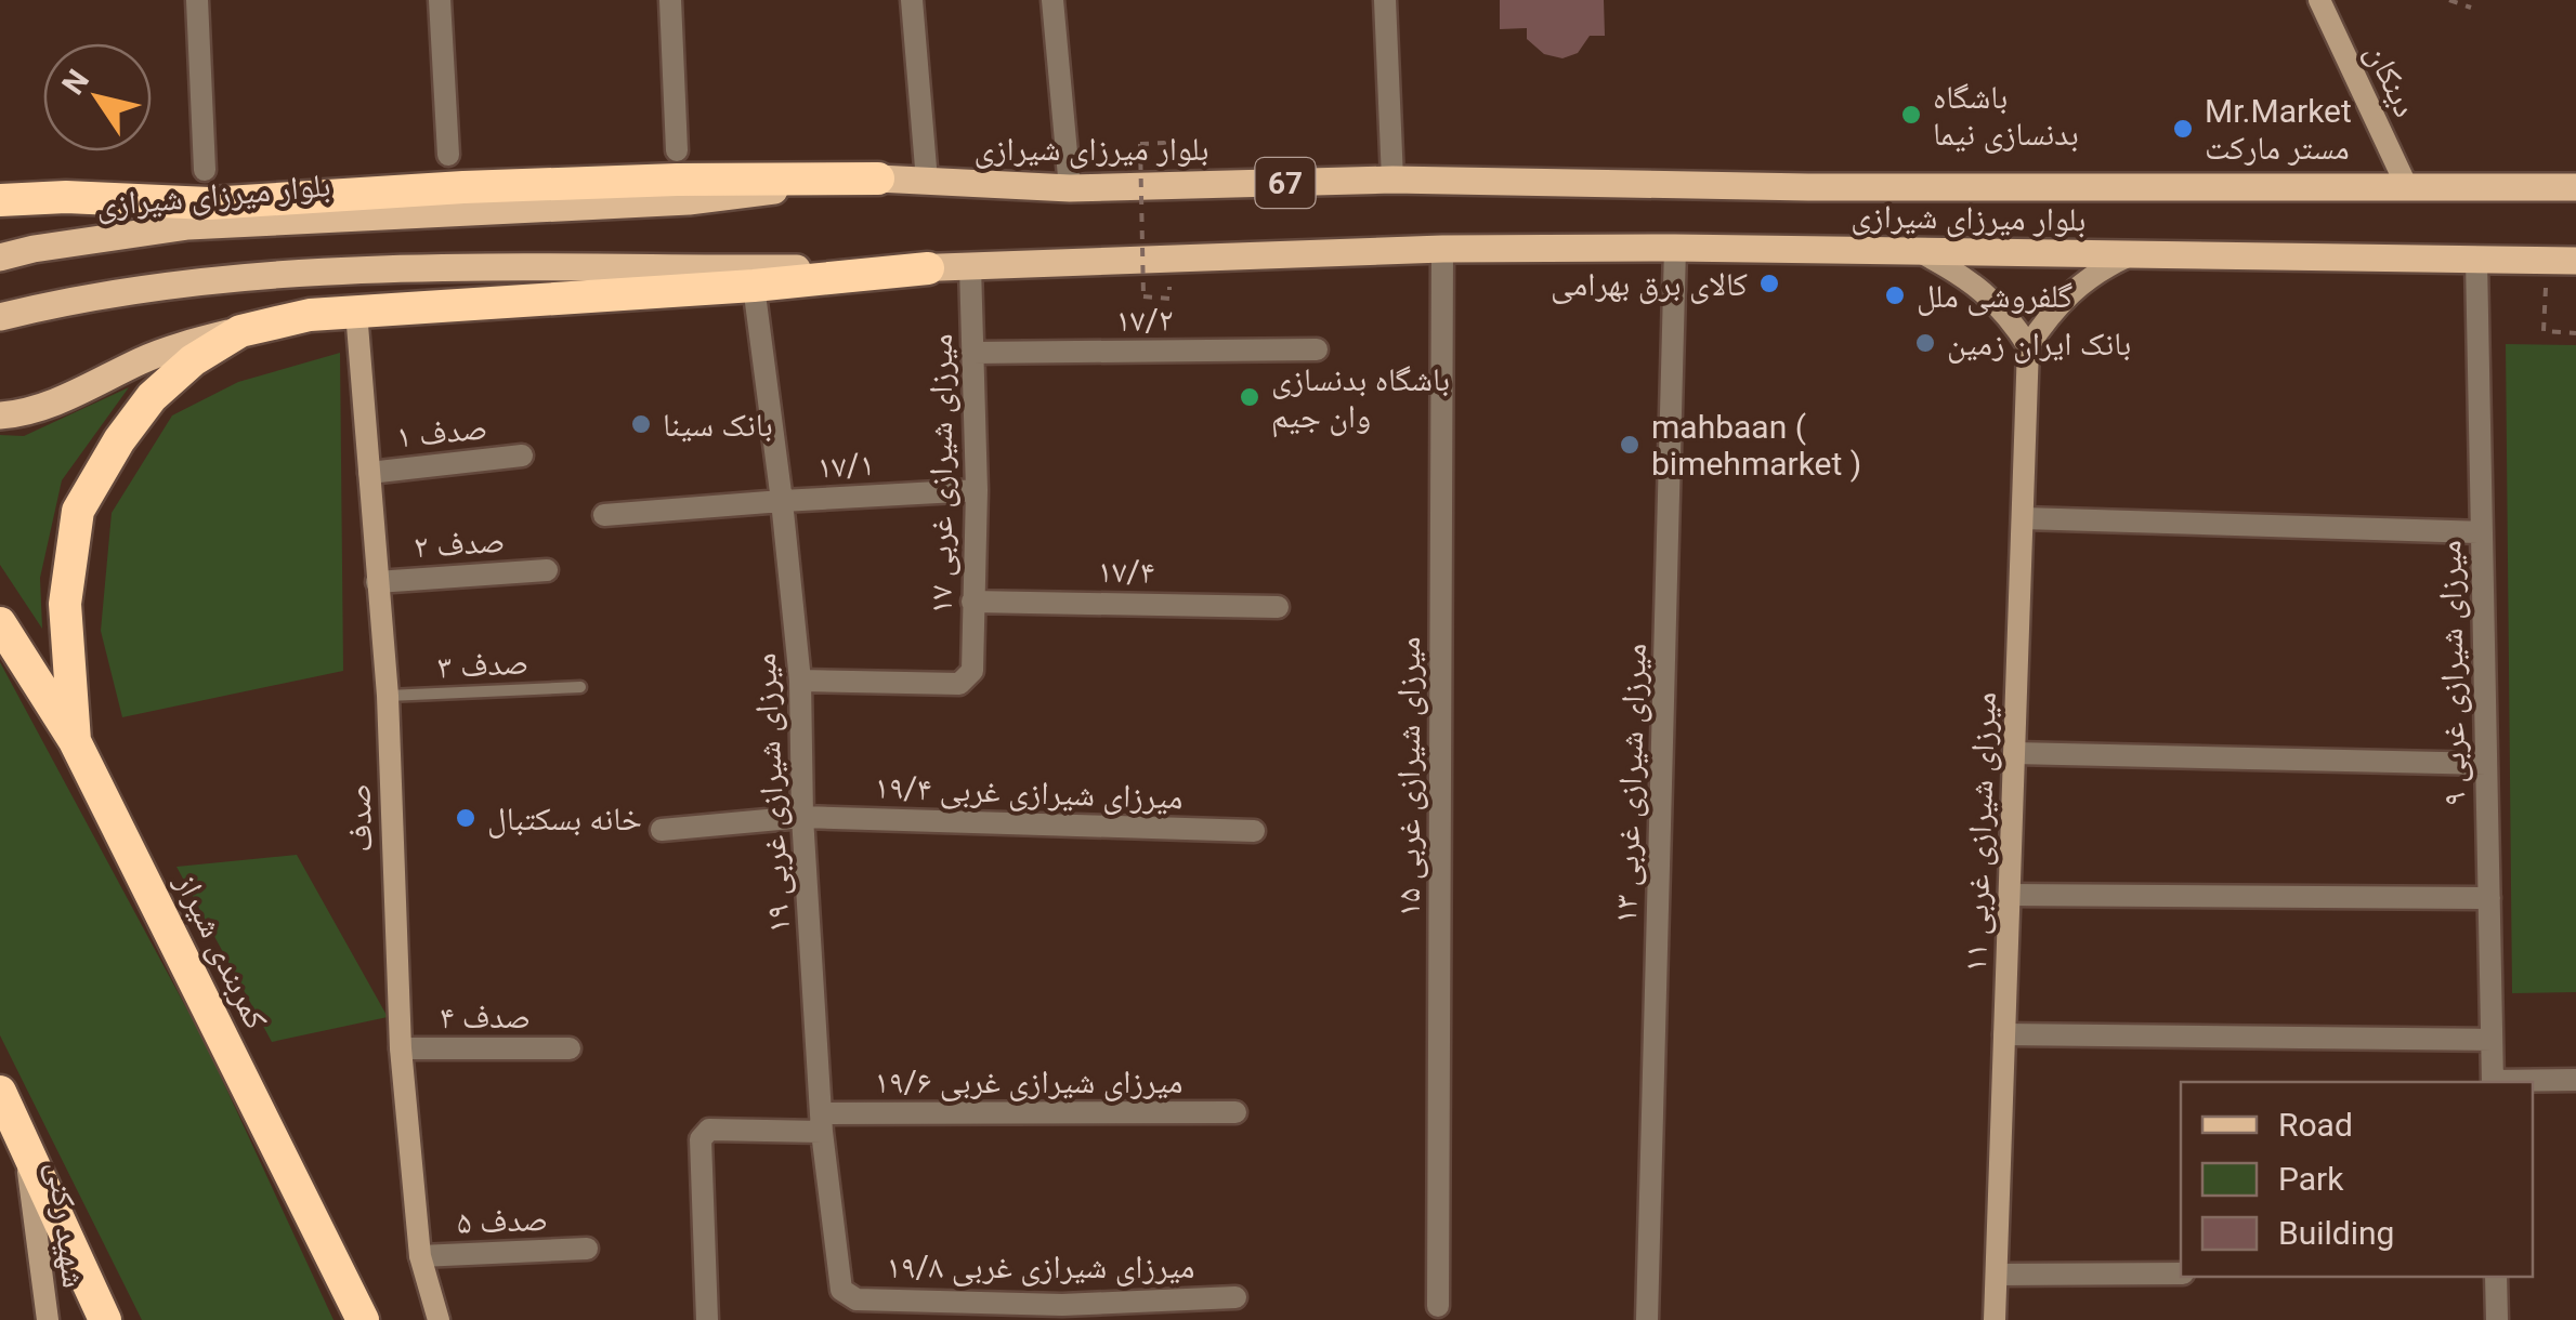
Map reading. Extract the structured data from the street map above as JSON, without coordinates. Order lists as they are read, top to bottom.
{
  "streets": {
    "highway": ["کمربندی شیراز"],
    "main road": ["بلوار میرزای شیرازی", "67"],
    "street": [
      "دینکان",
      "۱۷/۲",
      "۱ صدف",
      "۱۷/۱",
      "۱۷ میرزای شیرازی غربی",
      "۲ صدف",
      "۱۷/۴",
      "میرزای شیرازی غربی ۹",
      "۱۵ میرزای شیرازی غربی",
      "۱۳ میرزای شیرازی غربی",
      "۱۹/۴ میرزای شیرازی غربی",
      "۱۹ میرزای شیرازی غربی",
      "صدف",
      "میرزای شیرازی غربی ۱۱",
      "۴ صدف",
      "۱۹/۶ میرزای شیرازی غربی",
      "۵ صدف",
      "شهید رکنی",
      "۱۹/۸ میرزای شیرازی غربی"
    ],
    "lane": ["صدف ۳"]
  },
  "crossings": [
    ["دینکان", "بلوار میرزای شیرازی"],
    ["بلوار میرزای شیرازی", "۱۷ میرزای شیرازی غربی"],
    ["بلوار میرزای شیرازی", "میرزای شیرازی غربی ۹"],
    ["بلوار میرزای شیرازی", "۱۵ میرزای شیرازی غربی"],
    ["بلوار میرزای شیرازی", "۱۳ میرزای شیرازی غربی"],
    ["۱۷/۲", "۱۷ میرزای شیرازی غربی"],
    ["۱ صدف", "صدف"],
    ["۱۷/۱", "۱۷ میرزای شیرازی غربی"],
    ["۱۷/۱", "۱۹ میرزای شیرازی غربی"],
    ["۱۷ میرزای شیرازی غربی", "۱۷/۴"],
    ["۱۷ میرزای شیرازی غربی", "۱۹ میرزای شیرازی غربی"],
    ["۲ صدف", "صدف"],
    ["صدف ۳", "صدف"],
    ["۱۹/۴ میرزای شیرازی غربی", "۱۹ میرزای شیرازی غربی"],
    ["۱۹ میرزای شیرازی غربی", "۱۹/۶ میرزای شیرازی غربی"],
    ["۱۹ میرزای شیرازی غربی", "۱۹/۸ میرزای شیرازی غربی"],
    ["صدف", "۴ صدف"],
    ["صدف", "۵ صدف"]
  ],
  "places": [
    "باشگاه بدنسازی نیما",
    "Mr.Market مستر مارکت",
    "کالای برق بهرامی",
    "گلفروشی ملل",
    "بانک ایران زمین",
    "باشگاه بدنسازی وان جیم",
    "بانک سینا",
    "mahbaan ( bimehmarket )",
    "خانه بسکتبال"
  ],
  "legend": ["Road", "Park", "Building"],
  "north": "top left"
}
